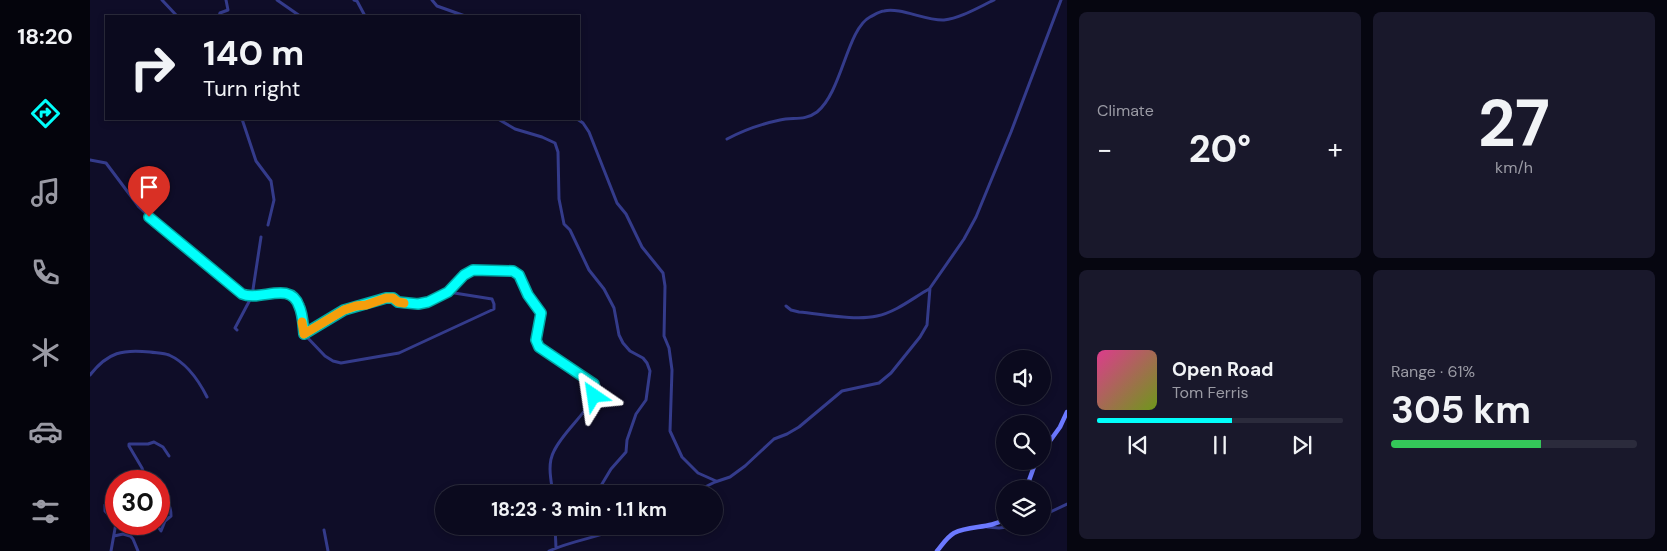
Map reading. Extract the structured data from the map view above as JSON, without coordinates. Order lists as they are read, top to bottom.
{
  "page": {
    "tabs": "18:20",
    "tile": [
      "Climate",
      ["27", "km/h"],
      ["Range · 61%", "305 km"]
    ],
    "turn": ["140 m", "Turn right"],
    "heat": ["−", "20°", "+"],
    "song": ["Open Road", "Tom Ferris"],
    "limit": "30",
    "trip": "18:23 · 3 min · 1.1 km"
  }
}
